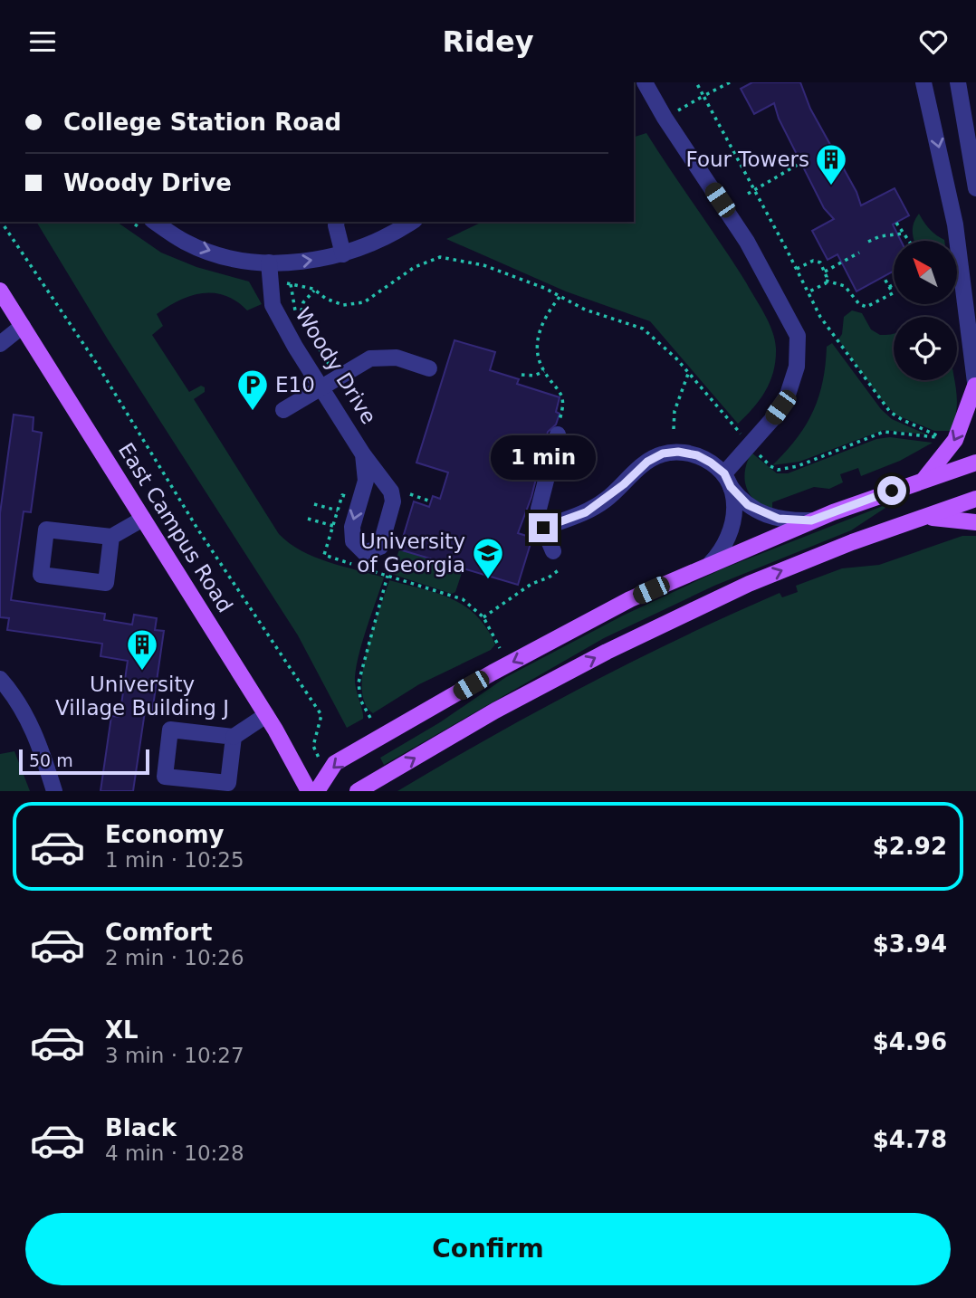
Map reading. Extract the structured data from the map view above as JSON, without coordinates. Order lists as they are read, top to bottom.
{
  "streets": {
    "main road": ["East Campus Road"],
    "street": ["Woody Drive"]
  },
  "places": {
    "building": ["Four Towers", "University Village Building J"],
    "parking": ["E10"],
    "school or university": ["University of Georgia"]
  },
  "scale_bar": "50 m",
  "north": "top left",
  "page": {
    "header": "Ridey",
    "banner": ["College Station Road", "Woody Drive"],
    "bubble": "1 min",
    "scale": "50 m",
    "list": [
      {
        "name": "Economy",
        "note": "1 min · 10:25",
        "value": "$2.92"
      },
      {
        "name": "Comfort",
        "note": "2 min · 10:26",
        "value": "$3.94"
      },
      {
        "name": "XL",
        "note": "3 min · 10:27",
        "value": "$4.96"
      },
      {
        "name": "Black",
        "note": "4 min · 10:28",
        "value": "$4.78"
      }
    ],
    "buttons": "Confirm"
  }
}
